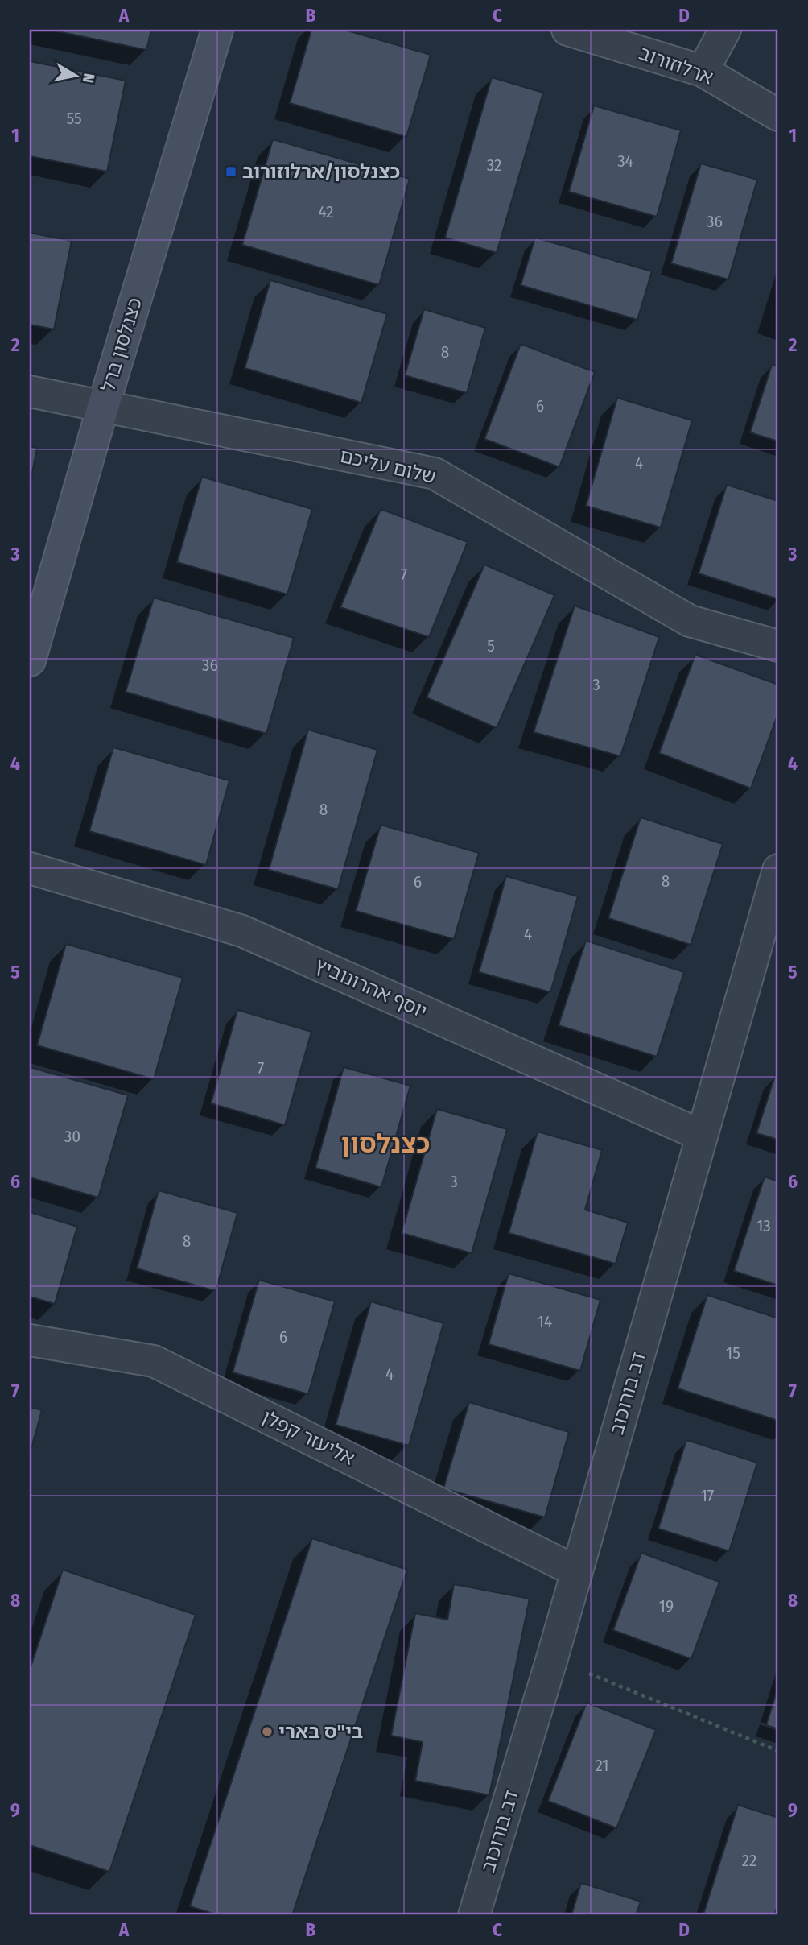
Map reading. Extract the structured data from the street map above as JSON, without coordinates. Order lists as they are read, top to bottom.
{
  "streets": {
    "street": [
      "ארלוזורוב",
      "כצנלסון ברל",
      "שלום עליכם",
      "יוסף אהרונוביץ",
      "דב בורוכוב",
      "אליעזר קפלן"
    ]
  },
  "crossings": [
    ["כצנלסון ברל", "שלום עליכם"],
    ["יוסף אהרונוביץ", "דב בורוכוב"],
    ["דב בורוכוב", "אליעזר קפלן"]
  ],
  "districts": ["כצנלסון"],
  "places": {
    "transit": ["כצנלסון/ארלוזורוב"],
    "other": ["בי\"ס בארי"]
  },
  "house_numbers": [
    "55",
    "34",
    "32",
    "42",
    "36",
    "8",
    "6",
    "4",
    "7",
    "5",
    "36",
    "3",
    "8",
    "8",
    "6",
    "4",
    "7",
    "30",
    "3",
    "13",
    "8",
    "14",
    "6",
    "15",
    "4",
    "17",
    "19",
    "21",
    "22"
  ],
  "north": "right",
  "grid": {
    "columns": [
      "A",
      "B",
      "C",
      "D"
    ],
    "rows": [
      "1",
      "2",
      "3",
      "4",
      "5",
      "6",
      "7",
      "8",
      "9"
    ]
  }
}
